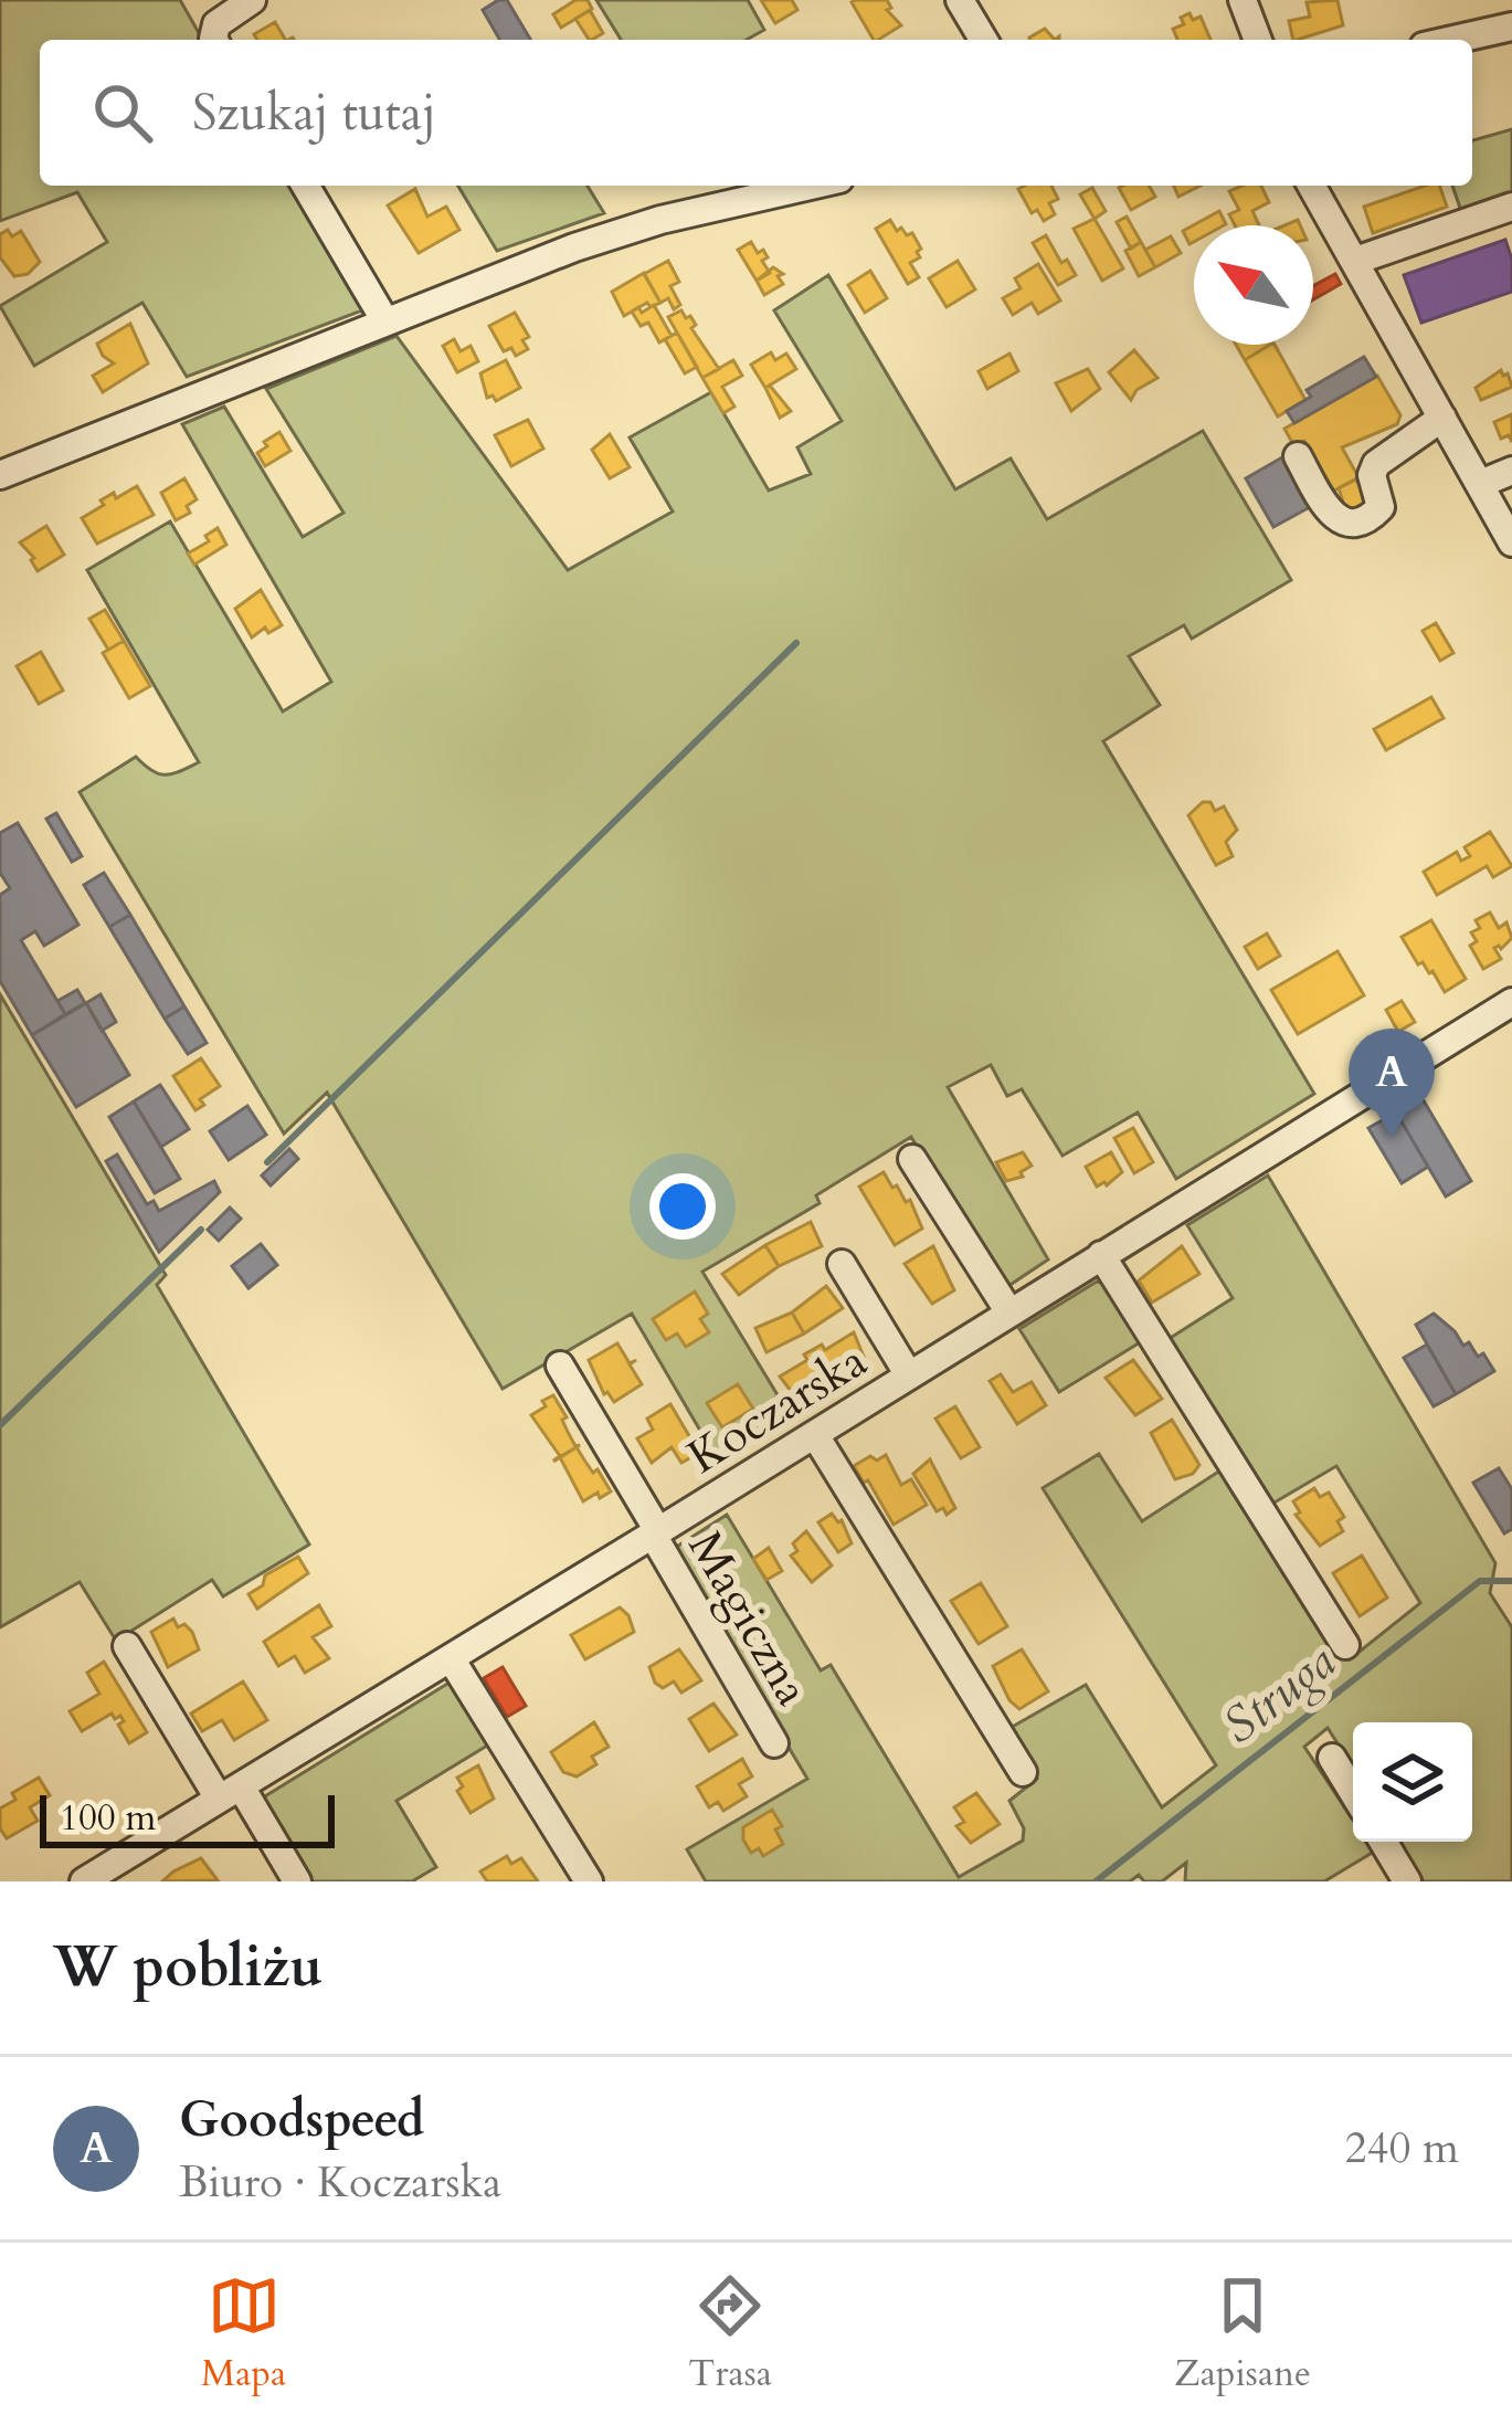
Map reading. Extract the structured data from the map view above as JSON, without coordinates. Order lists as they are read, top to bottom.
{
  "streets": {
    "street": ["Koczarska", "Magiczna"]
  },
  "crossings": [
    ["Koczarska", "Magiczna"]
  ],
  "water": ["Struga"],
  "scale_bar": "100 m",
  "north": "top left",
  "page": {
    "search": "Szukaj tutaj",
    "pins": "A",
    "scale": "100 m",
    "heading": "W pobliżu",
    "list": [
      {
        "mark": "A",
        "name": "Goodspeed",
        "note": "Biuro · Koczarska",
        "value": "240 m"
      }
    ],
    "nav": ["Mapa", "Trasa", "Zapisane"]
  }
}
